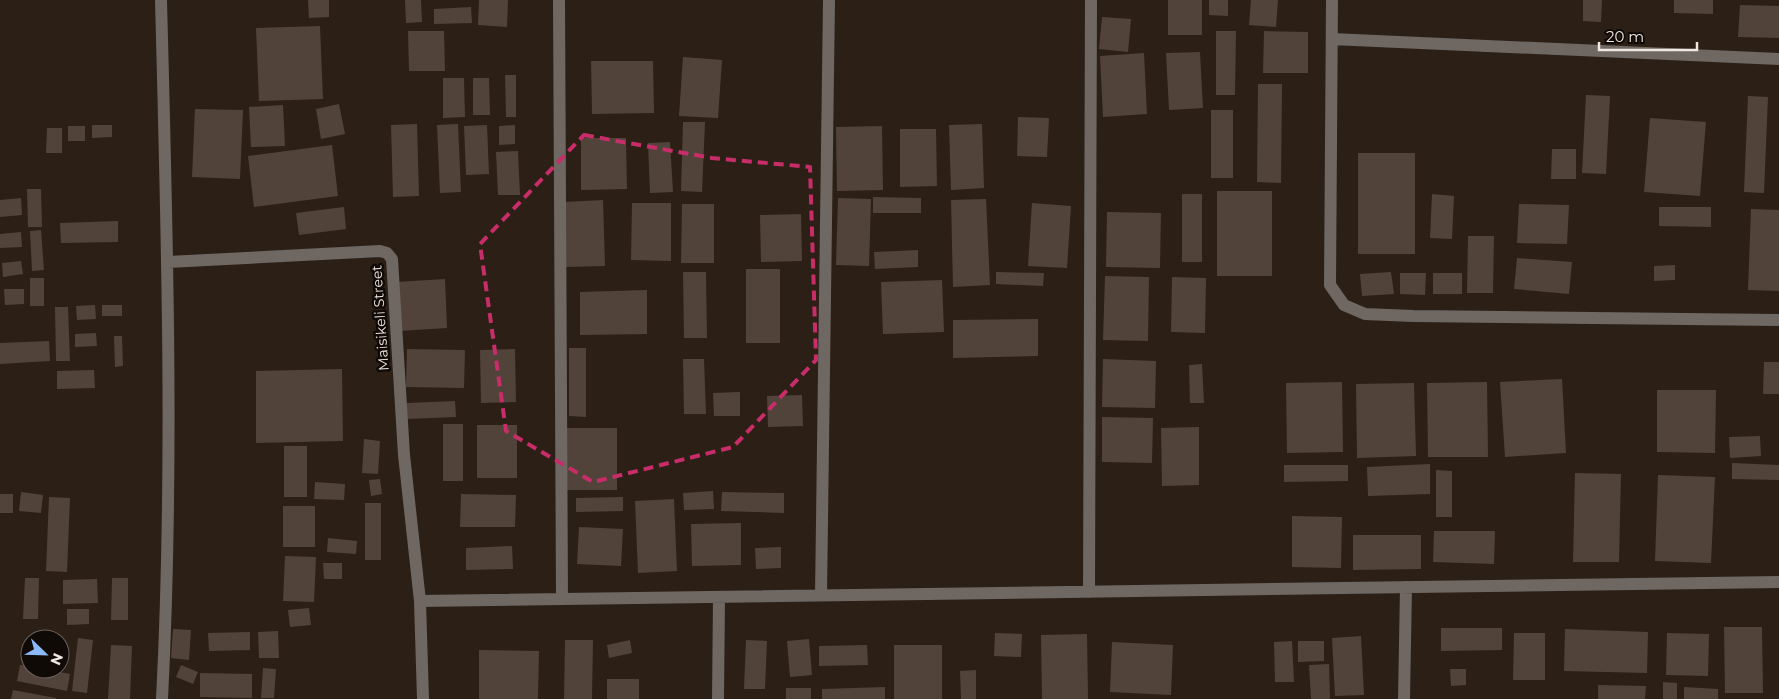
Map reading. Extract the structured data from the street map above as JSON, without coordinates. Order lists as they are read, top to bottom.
{
  "streets": {
    "street": ["Maisikeli Street"]
  },
  "scale_bar": "20 m",
  "north": "bottom right"
}
